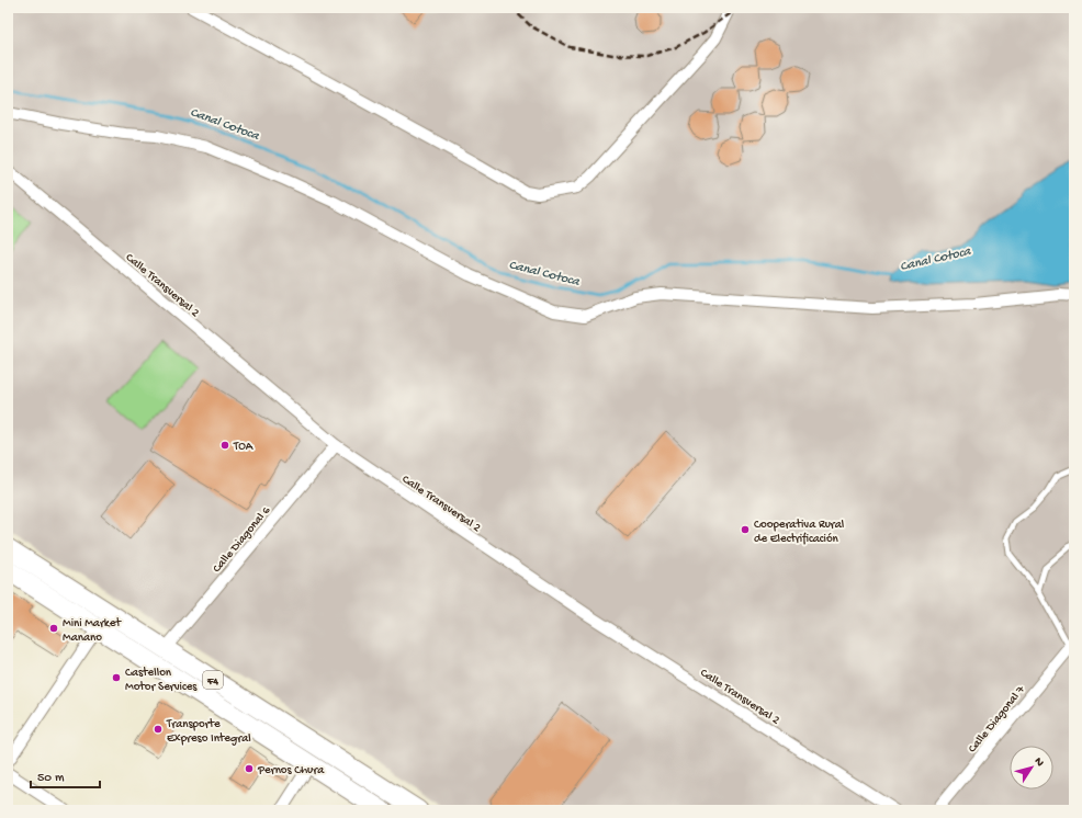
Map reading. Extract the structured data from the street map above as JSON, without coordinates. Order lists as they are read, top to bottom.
{
  "streets": {
    "highway": ["F4"],
    "street": ["Calle Transversal 2", "Calle Diagonal 6", "Calle Diagonal 7"]
  },
  "crossings": [
    ["Calle Transversal 2", "Calle Diagonal 6"],
    ["Calle Diagonal 6", "F4"]
  ],
  "water": ["Canal Cotoca"],
  "places": [
    "TOA",
    "Cooperativa Rural de Electrificación",
    "Mini Market Manano",
    "Castellon Motor Services",
    "Transporte Expreso Integral",
    "Pernos Chura"
  ],
  "scale_bar": "50 m",
  "north": "top right"
}
